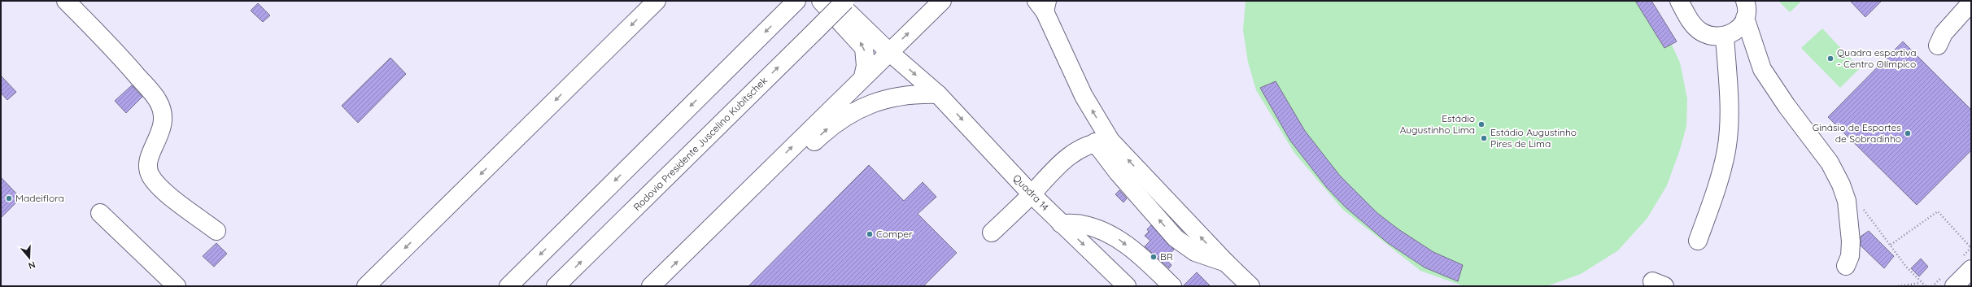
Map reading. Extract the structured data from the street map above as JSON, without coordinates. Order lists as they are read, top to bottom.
{
  "streets": {
    "main road": ["Rodovia Presidente Juscelino Kubitschek", "Quadra 14"]
  },
  "places": [
    "Quadra esportiva - Centro Olímpico",
    "Estádio Augustinho Lima",
    "Ginásio de Esportes de Sobradinho",
    "Estádio Augustinho Pires de Lima",
    "Madeiflora",
    "Comper",
    "BR"
  ],
  "north": "bottom"
}
